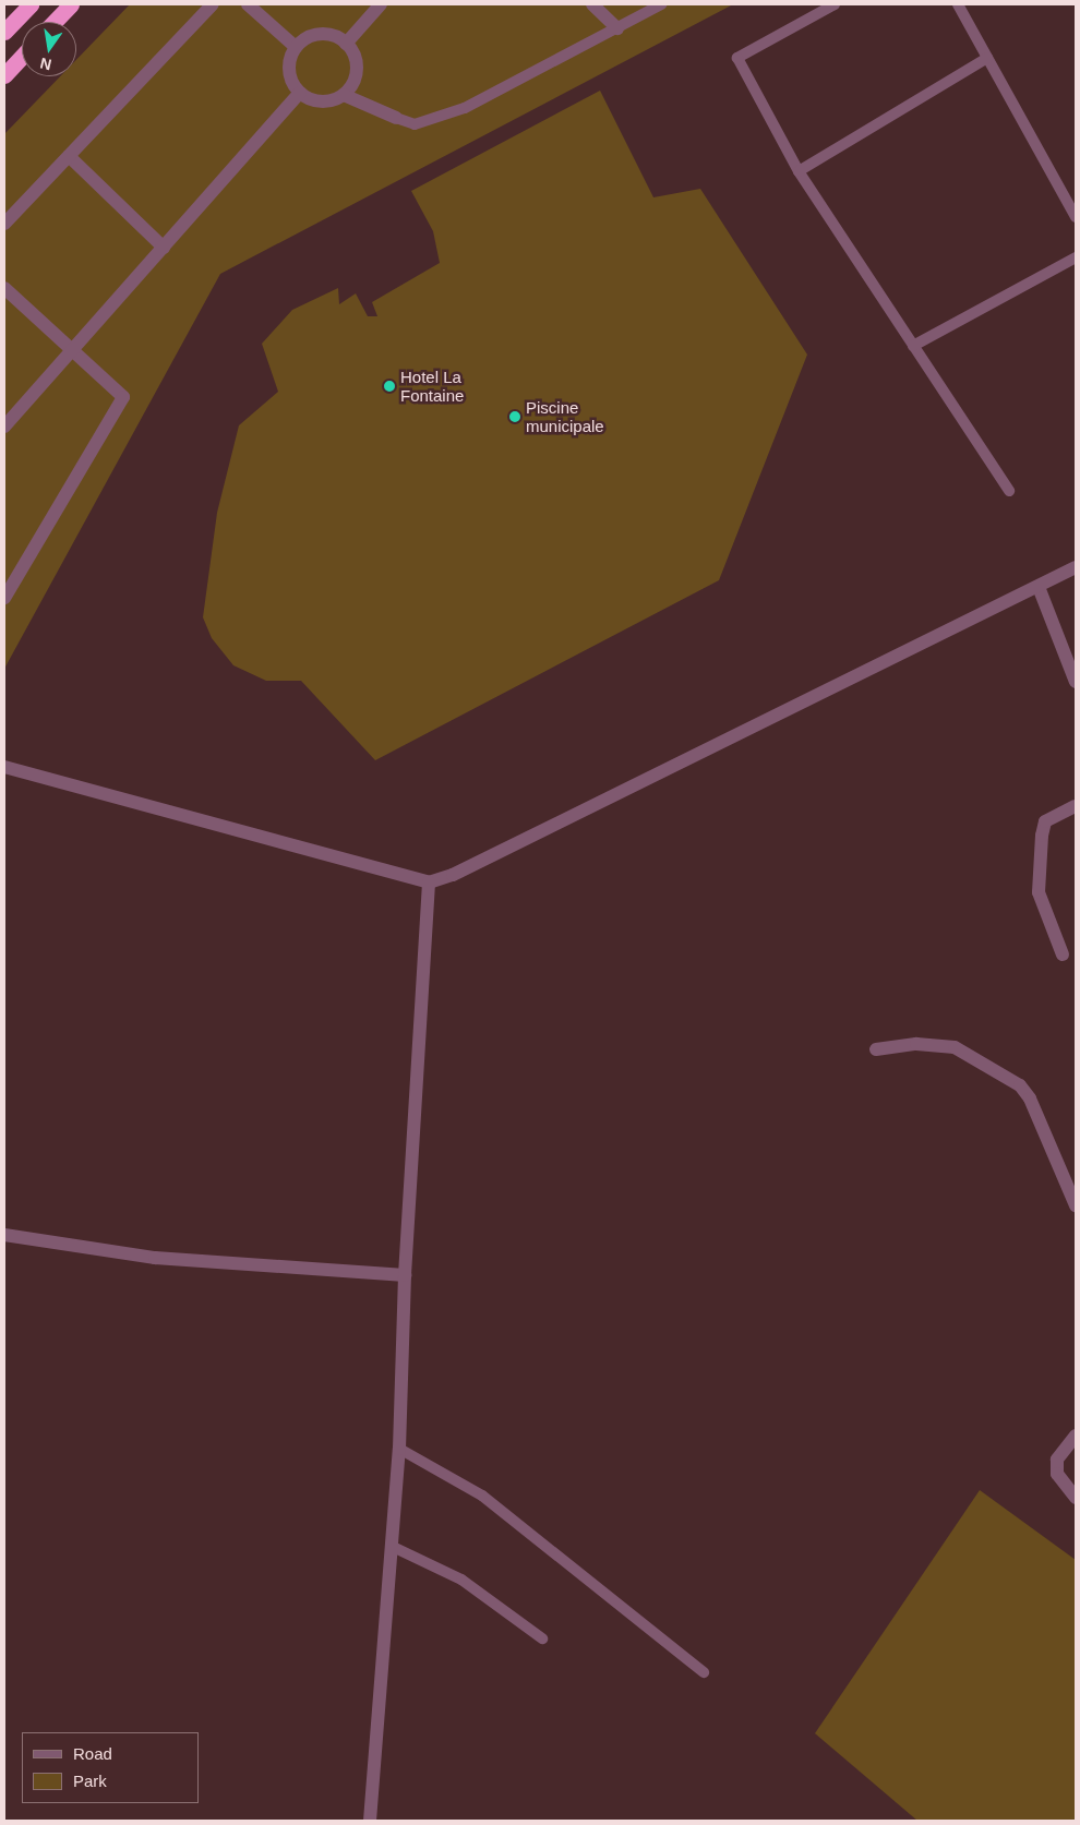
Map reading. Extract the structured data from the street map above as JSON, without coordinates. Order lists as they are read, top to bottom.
{
  "places": ["Hotel La Fontaine", "Piscine municipale"],
  "legend": ["Road", "Park"],
  "north": "bottom"
}
